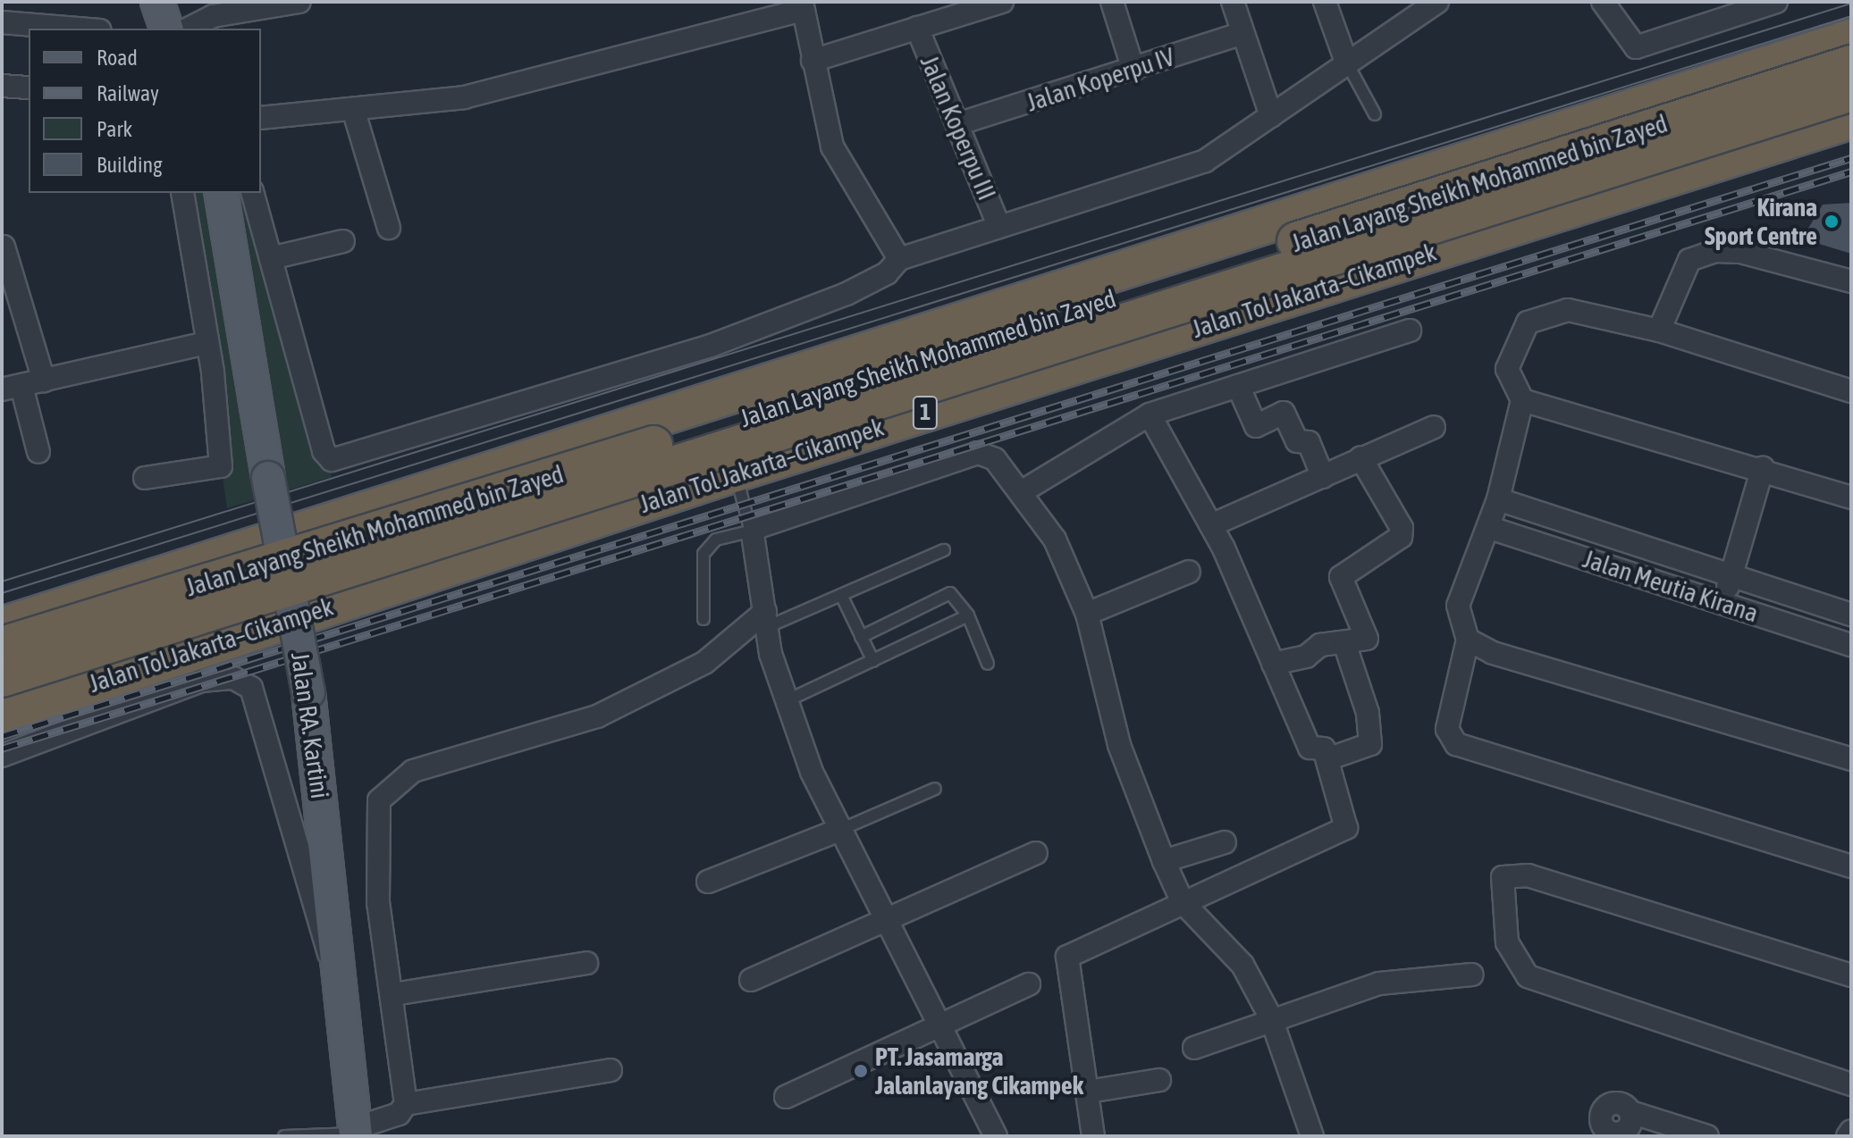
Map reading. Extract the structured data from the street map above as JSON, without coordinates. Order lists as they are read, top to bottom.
{
  "streets": {
    "highway": ["Jalan Layang Sheikh Mohammed bin Zayed", "Jalan Tol Jakarta–Cikampek", "1"],
    "main road": ["Jalan RA. Kartini"],
    "street": ["Jalan Koperpu IV", "Jalan Koperpu III", "Jalan Meutia Kirana"]
  },
  "crossings": [
    ["Jalan Koperpu IV", "Jalan Koperpu III"]
  ],
  "places": ["Kirana Sport Centre", "PT. Jasamarga Jalanlayang Cikampek"],
  "legend": [
    "Road",
    "Railway",
    "Park",
    "Building"
  ]
}
